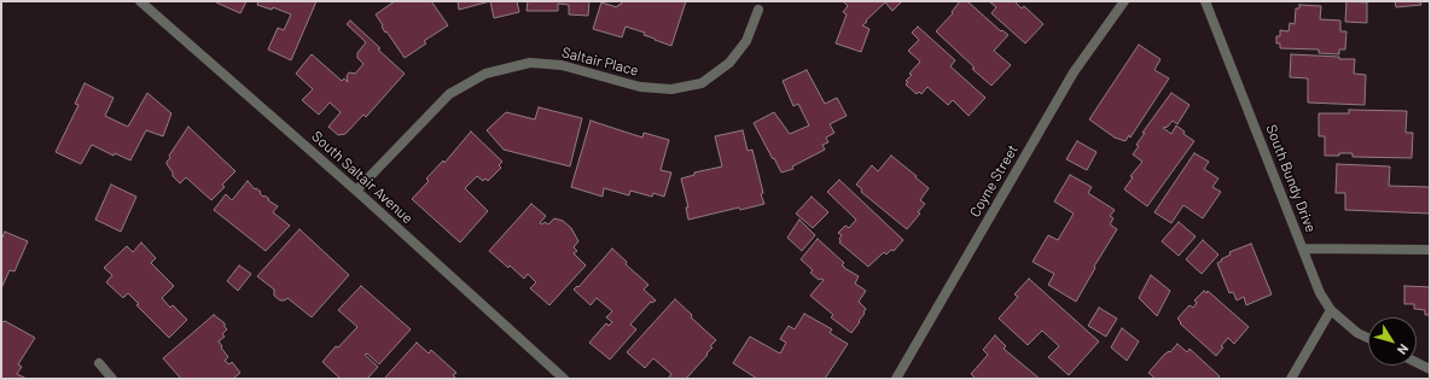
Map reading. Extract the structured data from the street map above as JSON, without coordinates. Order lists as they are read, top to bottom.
{
  "streets": {
    "street": [
      "Saltair Place",
      "South Saltair Avenue",
      "South Bundy Drive",
      "Coyne Street"
    ]
  },
  "crossings": [
    ["Saltair Place", "South Saltair Avenue"]
  ],
  "north": "bottom right"
}
